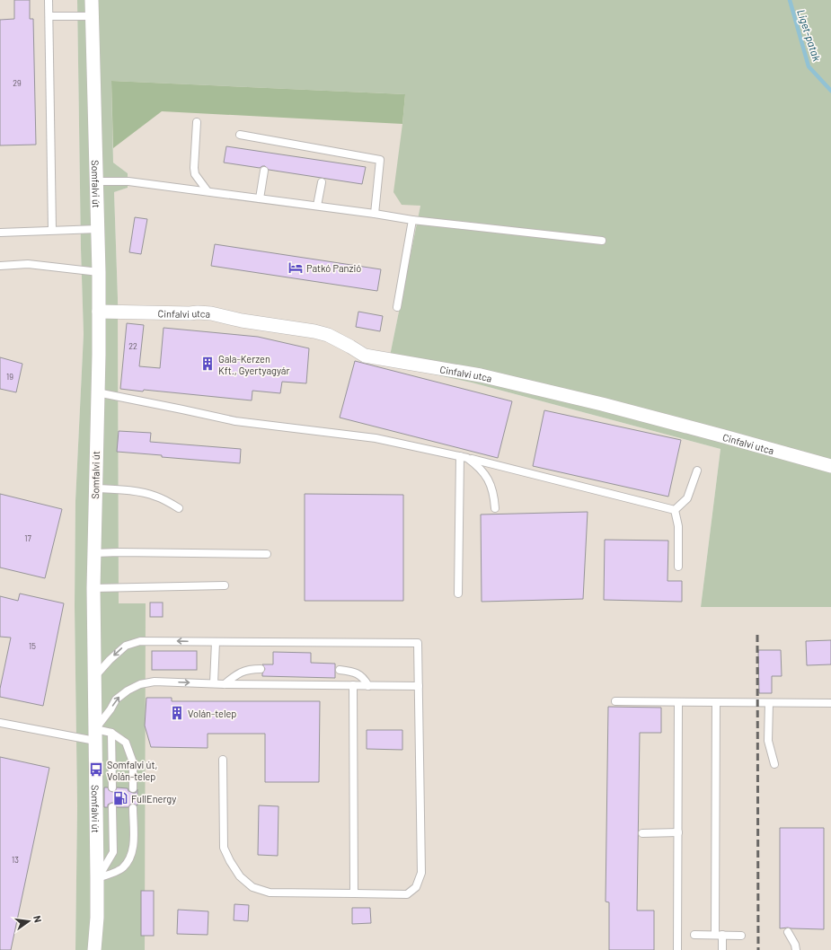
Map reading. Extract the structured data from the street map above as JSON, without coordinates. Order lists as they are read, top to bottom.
{
  "streets": {
    "street": ["Somfalvi út", "Cinfalvi utca"]
  },
  "crossings": [
    ["Somfalvi út", "Cinfalvi utca"]
  ],
  "water": ["Liget-patak"],
  "places": {
    "hotel": ["Patkó Panzió"],
    "building": ["Gala-Kerzen Kft., Gyertyagyár", "Volán-telep"],
    "bus stop": ["Somfalvi út, Volán-telep"],
    "fuel station": ["FullEnergy"]
  },
  "house_numbers": [
    "29",
    "22",
    "19",
    "17",
    "15",
    "13"
  ],
  "north": "right"
}
